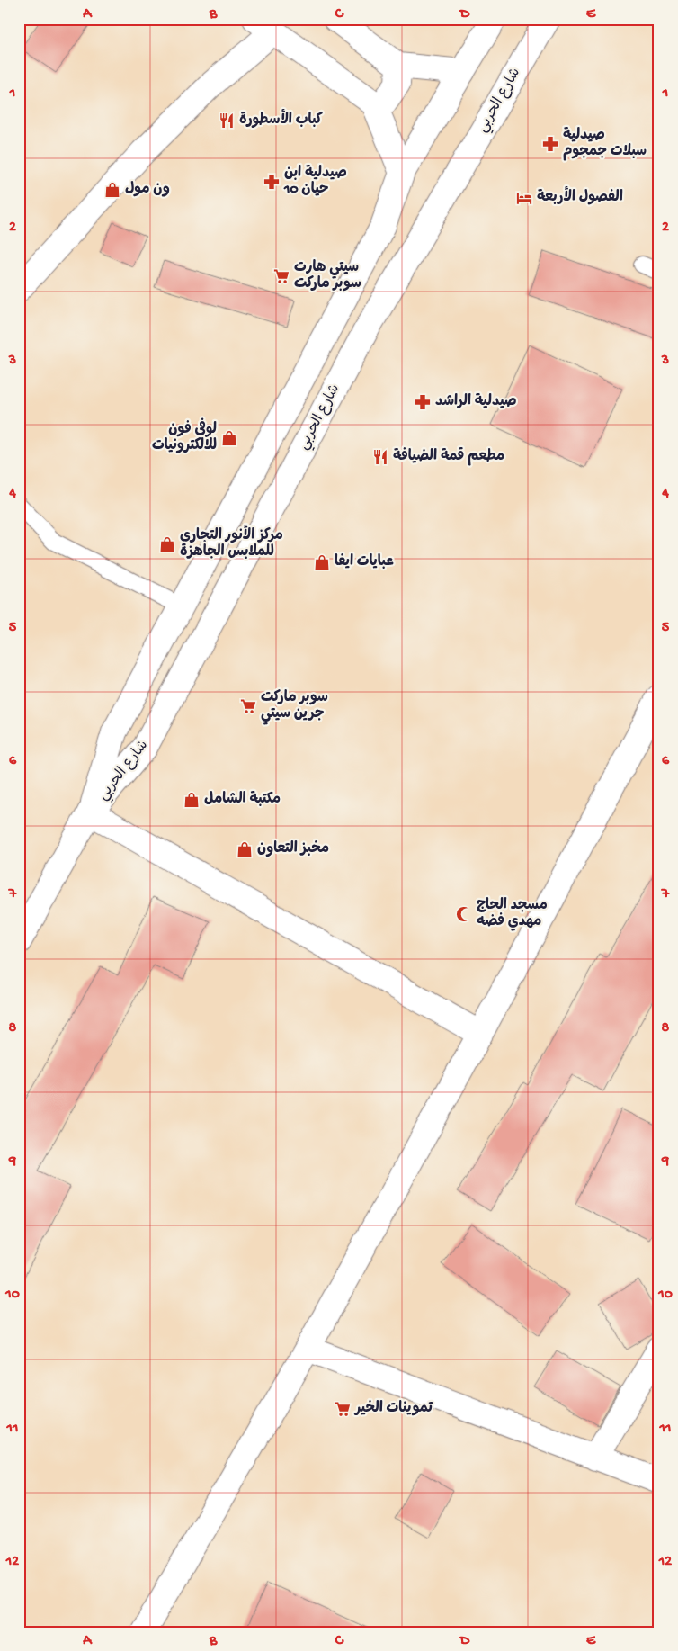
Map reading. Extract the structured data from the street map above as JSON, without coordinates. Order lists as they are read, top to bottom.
{
  "streets": {
    "street": ["شارع الحربي"]
  },
  "places": {
    "restaurant": ["كباب الأسطورة", "مطعم قمة الضيافة"],
    "pharmacy": ["صيدلية سبلات جمجوم", "صيدلية ابن حيان 10", "صيدلية الراشد"],
    "shop": [
      "ون مول",
      "لوفي فون للالكترونيات",
      "مركز الأنور التجاري للملابس الجاهزة",
      "عبايات ايفا",
      "مكتبة الشامل",
      "مخبز التعاون"
    ],
    "hotel": ["الفصول الأربعة"],
    "supermarket": ["سيتي هارت سوبر ماركت", "سوبر ماركت جرين سيتي", "تموينات الخير"],
    "mosque": ["مسجد الحاج مهدي فضه"]
  },
  "grid": {
    "columns": [
      "A",
      "B",
      "C",
      "D",
      "E"
    ],
    "rows": [
      "1",
      "2",
      "3",
      "4",
      "5",
      "6",
      "7",
      "8",
      "9",
      "10",
      "11",
      "12"
    ]
  }
}
